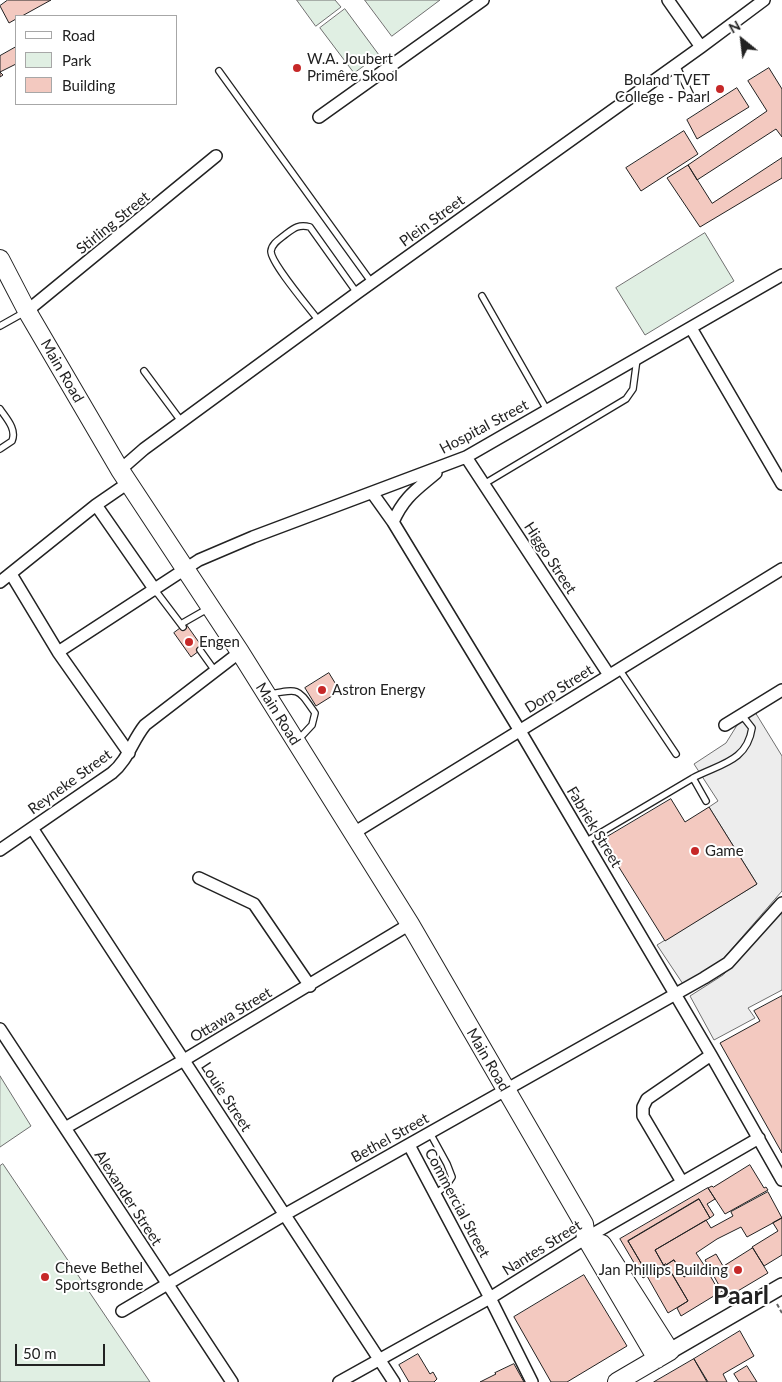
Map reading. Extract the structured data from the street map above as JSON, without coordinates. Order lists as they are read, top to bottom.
{
  "streets": {
    "main road": ["Main Road"],
    "street": [
      "Plein Street",
      "Stirling Street",
      "Hospital Street",
      "Higgo Street",
      "Dorp Street",
      "Reyneke Street",
      "Fabriek Street",
      "Ottawa Street",
      "Louie Street",
      "Bethel Street",
      "Alexander Street",
      "Commercial Street",
      "Nantes Street"
    ]
  },
  "crossings": [
    ["Plein Street", "Main Road"],
    ["Stirling Street", "Main Road"],
    ["Main Road", "Hospital Street"],
    ["Main Road", "Dorp Street"],
    ["Main Road", "Reyneke Street"],
    ["Main Road", "Ottawa Street"],
    ["Main Road", "Bethel Street"],
    ["Main Road", "Nantes Street"],
    ["Hospital Street", "Higgo Street"],
    ["Hospital Street", "Fabriek Street"],
    ["Higgo Street", "Dorp Street"],
    ["Dorp Street", "Fabriek Street"],
    ["Reyneke Street", "Louie Street"],
    ["Fabriek Street", "Bethel Street"],
    ["Fabriek Street", "Nantes Street"],
    ["Ottawa Street", "Louie Street"],
    ["Ottawa Street", "Alexander Street"],
    ["Louie Street", "Bethel Street"],
    ["Louie Street", "Nantes Street"],
    ["Bethel Street", "Alexander Street"],
    ["Bethel Street", "Commercial Street"],
    ["Commercial Street", "Nantes Street"]
  ],
  "districts": ["Paarl"],
  "places": [
    "W.A. Joubert Primêre Skool",
    "Boland TVET College - Paarl",
    "Engen",
    "Astron Energy",
    "Game",
    "Jan Phillips Building",
    "Cheve Bethel Sportsgronde"
  ],
  "legend": ["Road", "Park", "Building"],
  "scale_bar": "50 m",
  "north": "top left"
}
